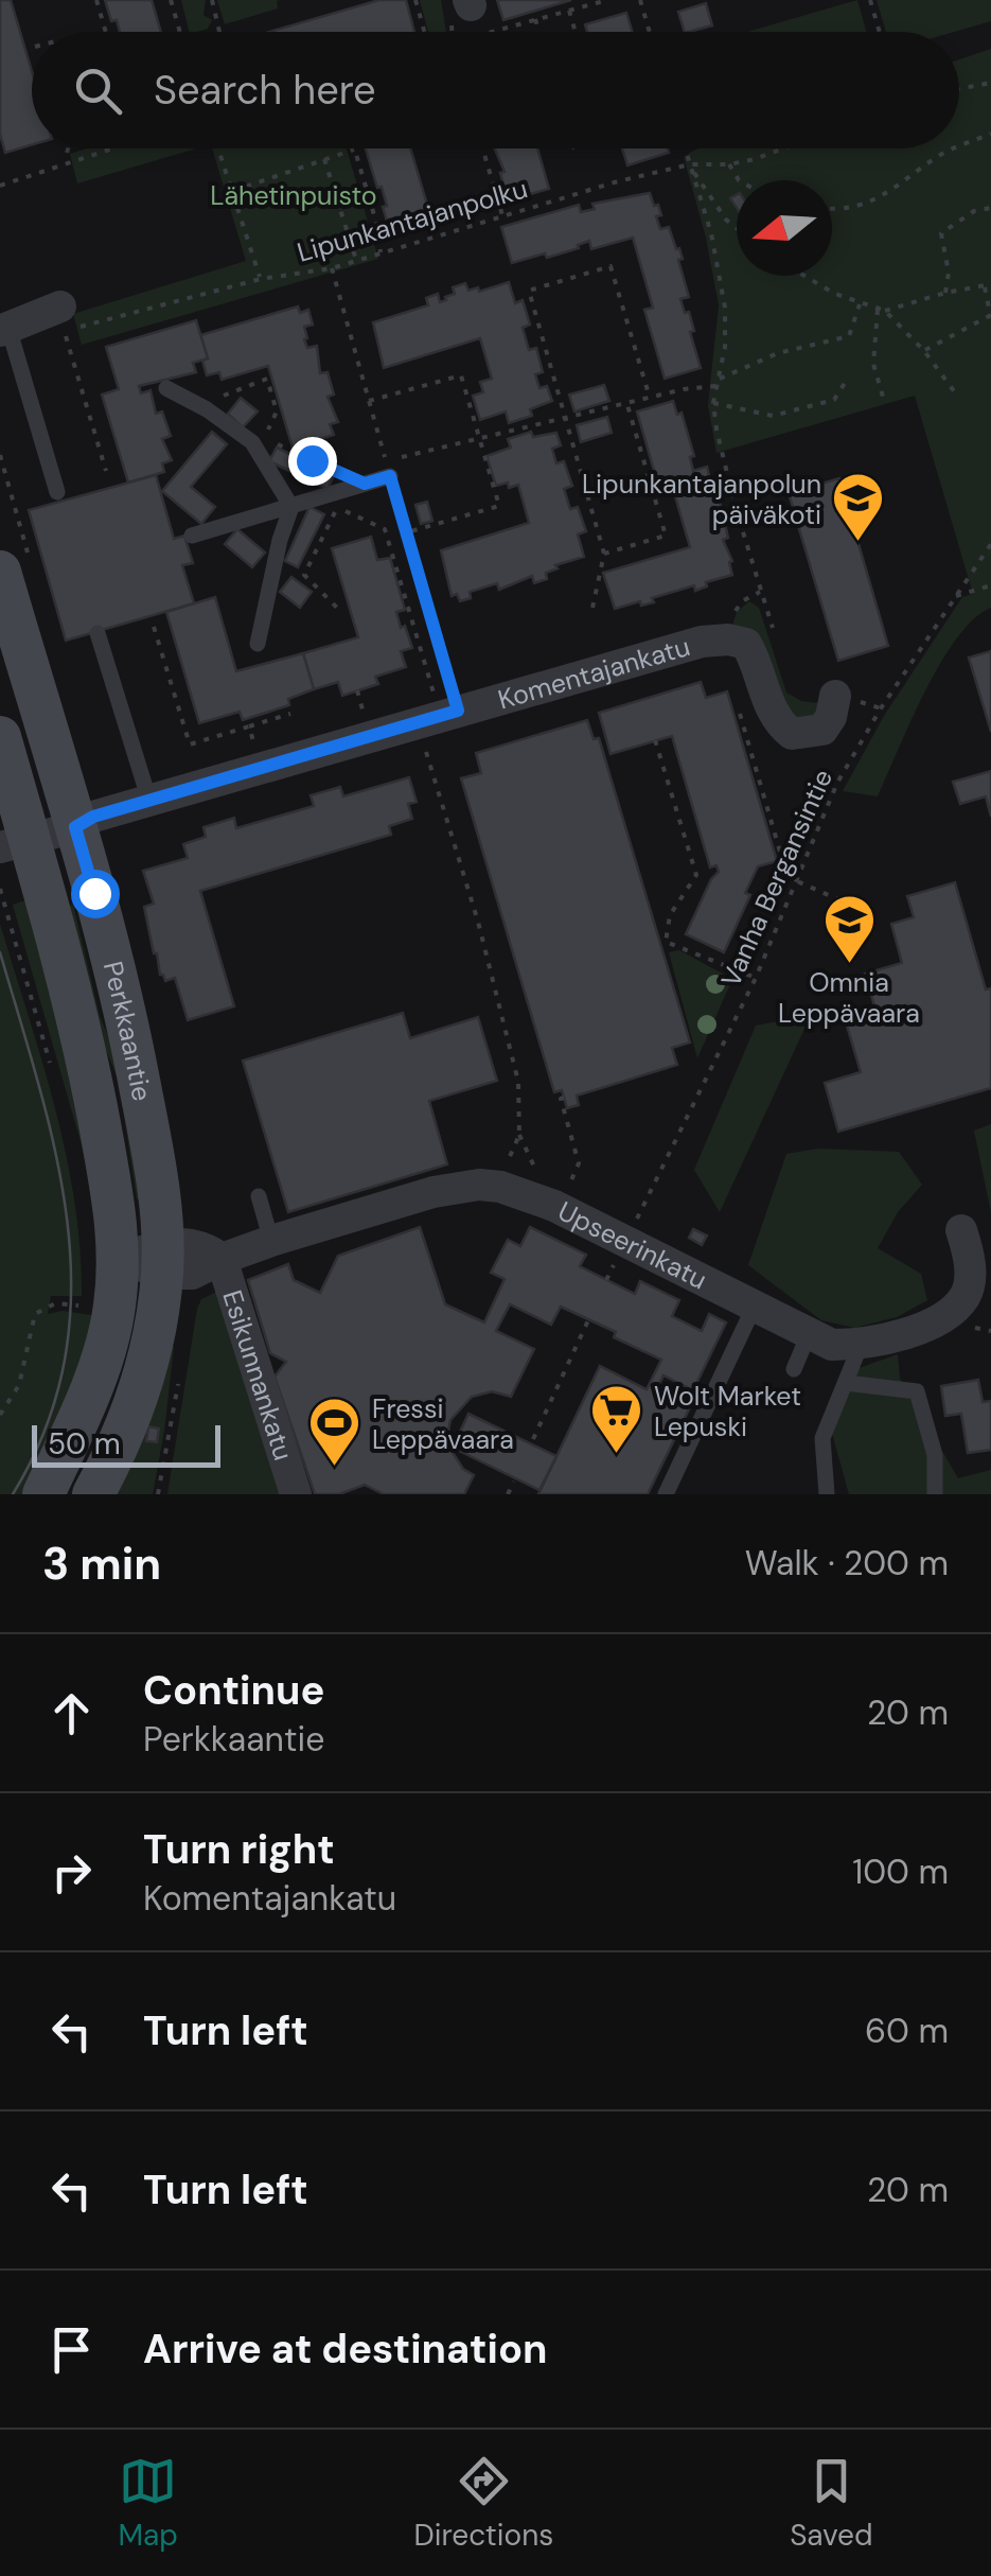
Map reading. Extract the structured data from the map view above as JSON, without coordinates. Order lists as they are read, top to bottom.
{
  "streets": {
    "main road": ["Perkkaantie"],
    "street": ["Komentajankatu", "Upseerinkatu", "Esikunnankatu"],
    "path": ["Lipunkantajanpolku", "Vanha Bergansintie"]
  },
  "crossings": [
    ["Komentajankatu", "Perkkaantie"],
    ["Vanha Bergansintie", "Upseerinkatu"],
    ["Perkkaantie", "Upseerinkatu"],
    ["Upseerinkatu", "Esikunnankatu"]
  ],
  "parks": ["Lähetinpuisto"],
  "places": {
    "school or university": ["Lipunkantajanpolun päiväkoti", "Omnia Leppävaara"],
    "supermarket": ["Wolt Market Lepuski"],
    "sports": ["Fressi Leppävaara"]
  },
  "scale_bar": "50 m",
  "north": "left",
  "page": {
    "search": "Search here",
    "scale": "50 m",
    "heading": ["3 min", "Walk · 200 m"],
    "list": [
      ["Continue", "Perkkaantie", "20 m"],
      ["Turn right", "Komentajankatu", "100 m"],
      ["Turn left", "60 m"],
      ["Turn left", "20 m"],
      "Arrive at destination"
    ],
    "nav": ["Map", "Directions", "Saved"]
  }
}
